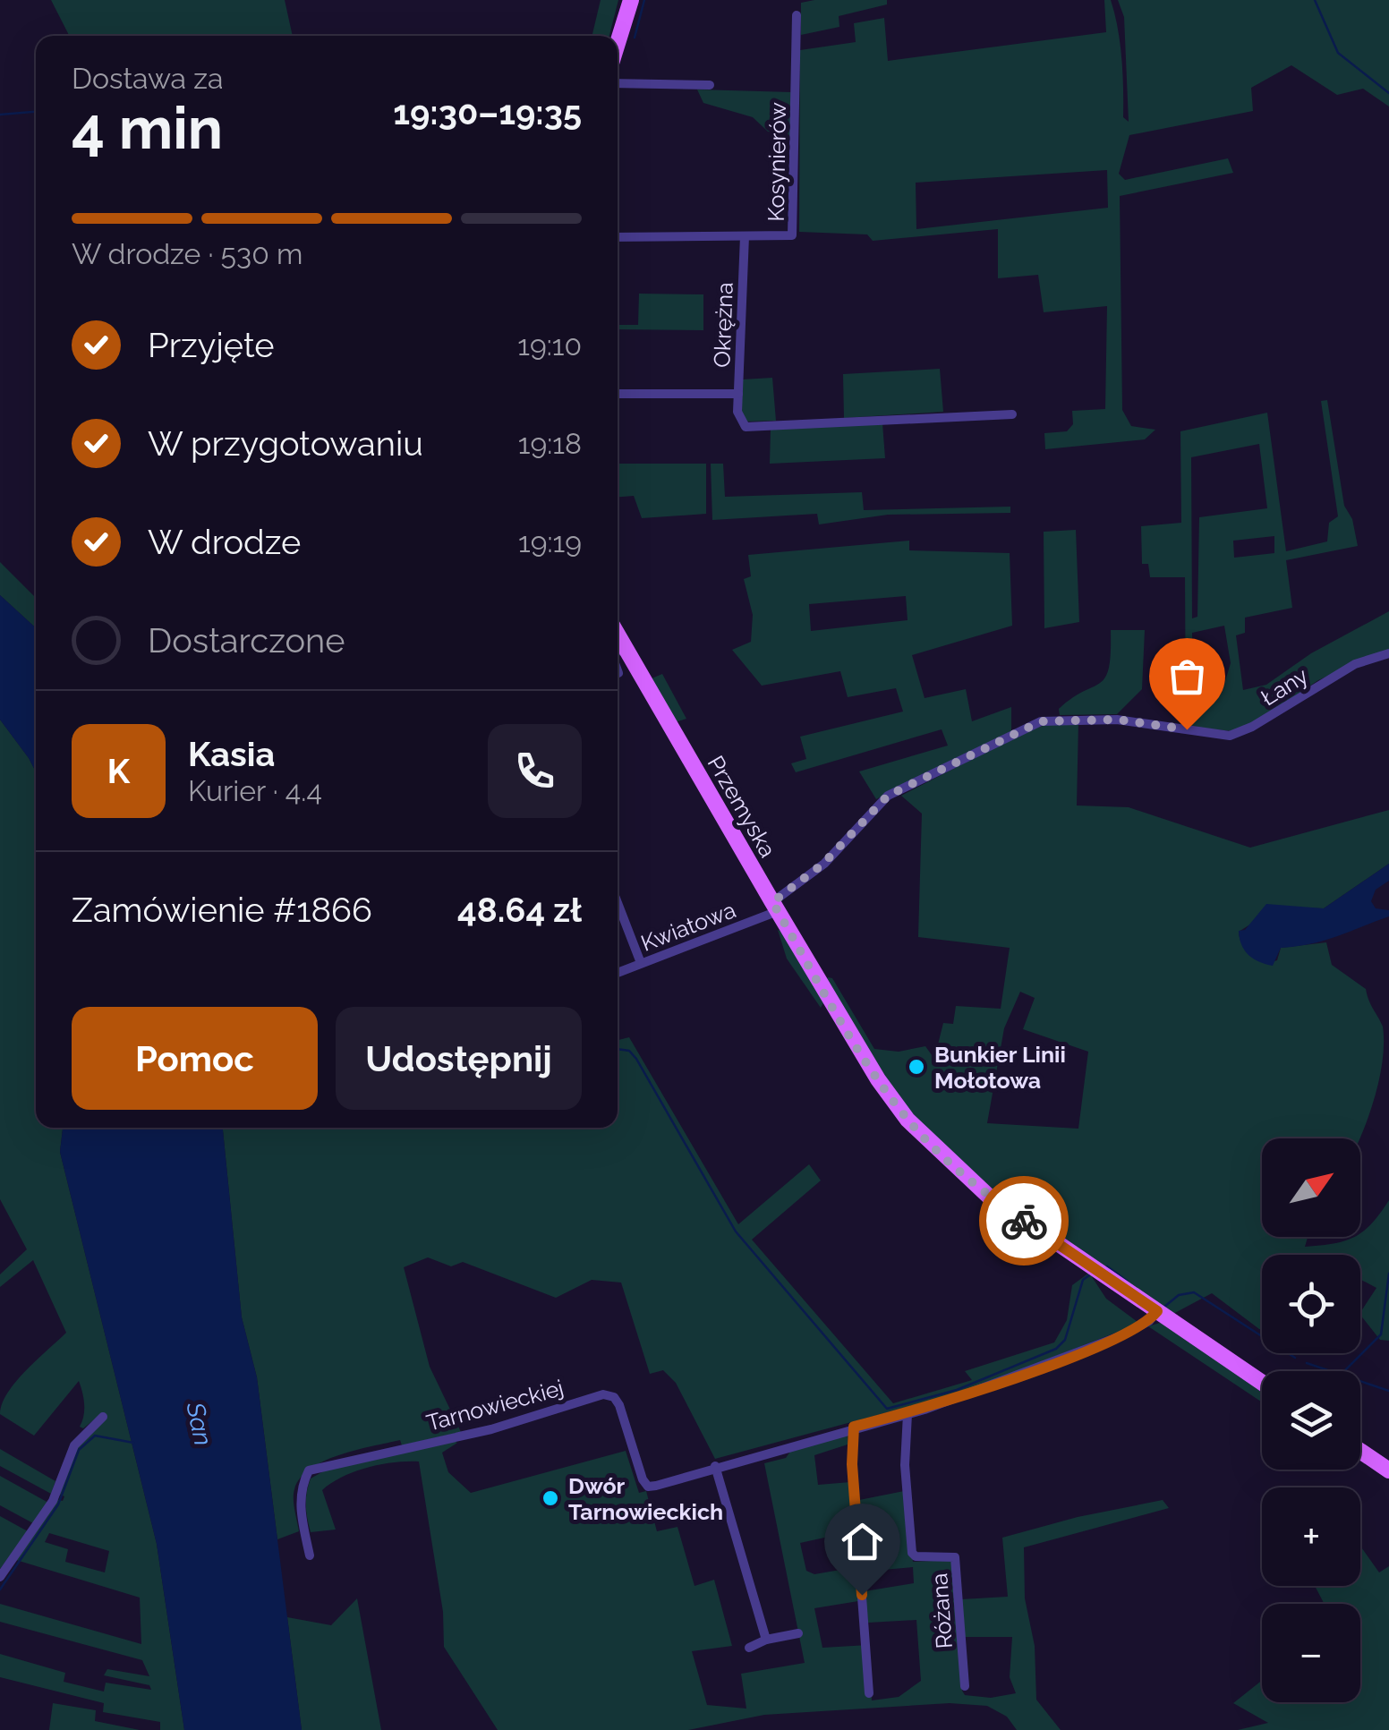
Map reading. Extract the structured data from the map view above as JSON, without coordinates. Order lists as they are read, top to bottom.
{
  "streets": {
    "main road": ["Przemyska"],
    "street": [
      "Kosynierów",
      "Okrężna",
      "Łany",
      "Kwiatowa",
      "Tarnowieckiej",
      "Różana"
    ]
  },
  "crossings": [
    ["Kosynierów", "Okrężna"],
    ["Łany", "Przemyska"],
    ["Łany", "Kwiatowa"],
    ["Przemyska", "Kwiatowa"],
    ["Przemyska", "Tarnowieckiej"],
    ["Tarnowieckiej", "Różana"]
  ],
  "water": ["San"],
  "places": ["Bunkier Linii Mołotowa", "Dwór Tarnowieckich"],
  "north": "top right",
  "page": {
    "heading": ["4 min", "Dostawa za", "19:30–19:35"],
    "panel": [
      "Kasia",
      "Kurier · 4.4",
      "Zamówienie #1866",
      "48.64 zł"
    ],
    "bar": "W drodze · 530 m",
    "list": [
      ["Przyjęte", "19:10"],
      ["W przygotowaniu", "19:18"],
      ["W drodze", "19:19"],
      "Dostarczone"
    ],
    "round": "K",
    "buttons": ["Pomoc", "Udostępnij"],
    "map_buttons": ["+", "−"]
  }
}
